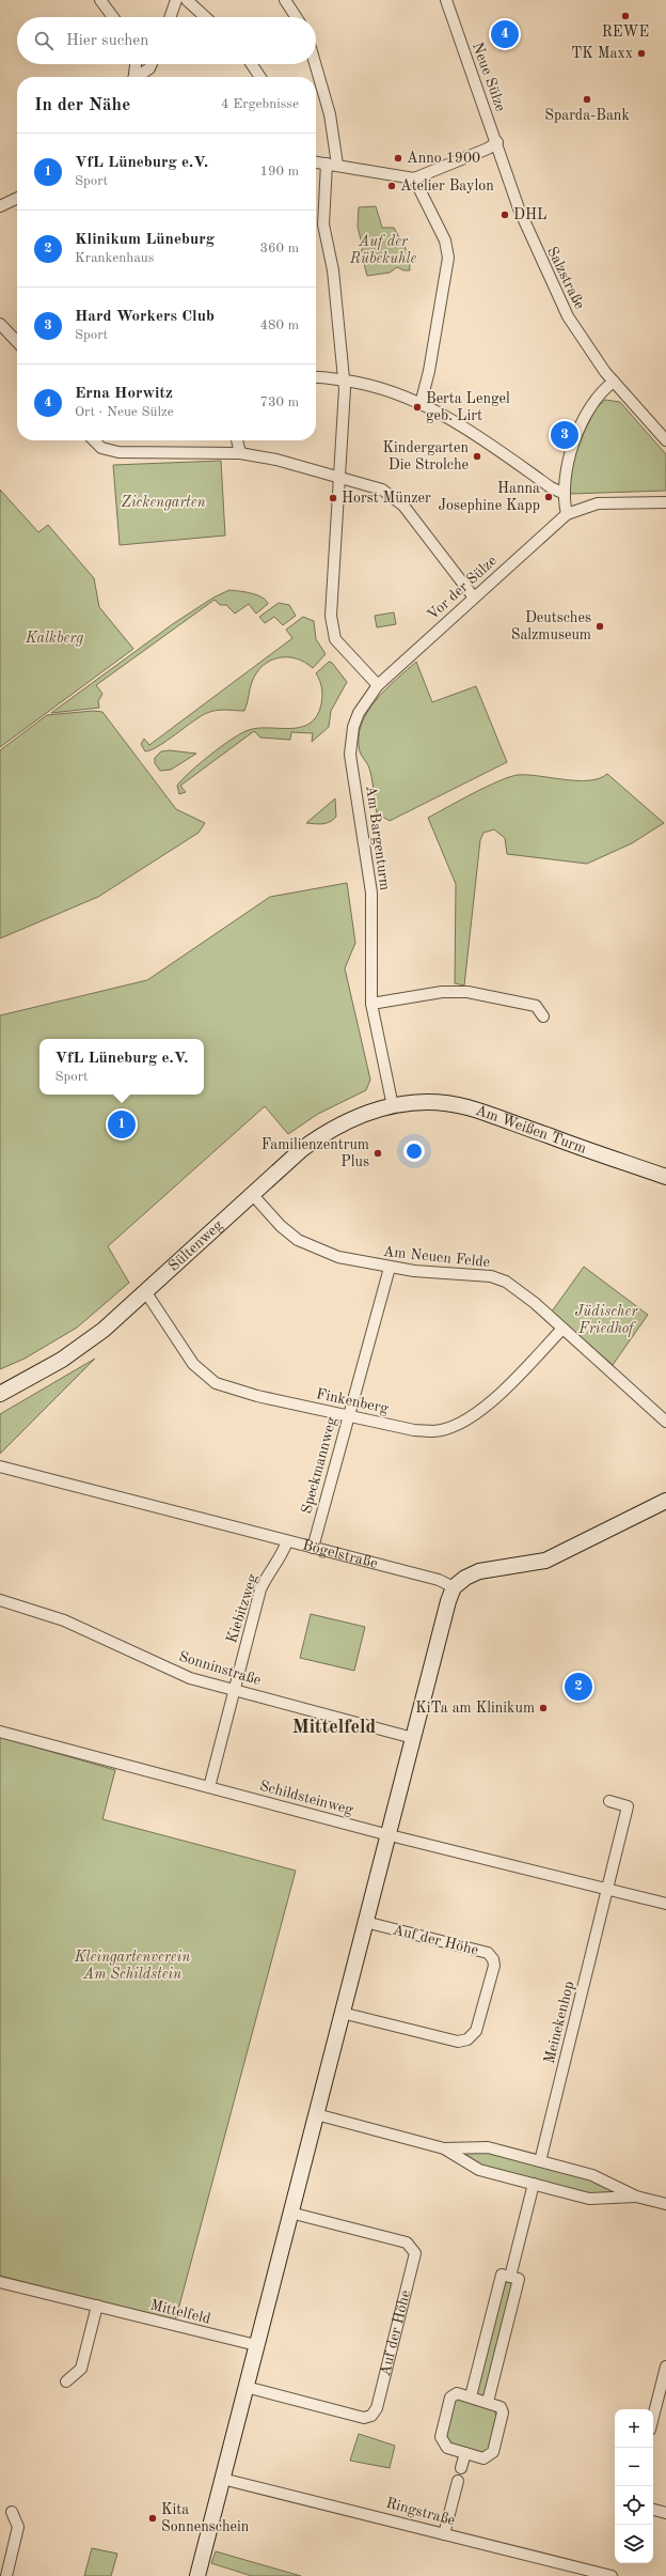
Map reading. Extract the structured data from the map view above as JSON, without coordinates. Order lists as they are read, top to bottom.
{
  "streets": {
    "street": [
      "Neue Sülze",
      "Salzstraße",
      "Vor der Sülze",
      "Am Bargenturm",
      "Am Weißen Turm",
      "Sültenweg",
      "Am Neuen Felde",
      "Finkenberg",
      "Speckmannweg",
      "Bögelstraße",
      "Kiebitzweg",
      "Sonninstraße",
      "Schildsteinweg",
      "Auf der Höhe",
      "Meinekenhop",
      "Mittelfeld",
      "Ringstraße"
    ]
  },
  "crossings": [
    ["Neue Sülze", "Salzstraße"],
    ["Vor der Sülze", "Am Bargenturm"],
    ["Am Bargenturm", "Am Weißen Turm"],
    ["Am Bargenturm", "Sültenweg"],
    ["Am Weißen Turm", "Sültenweg"],
    ["Sültenweg", "Am Neuen Felde"],
    ["Sültenweg", "Finkenberg"],
    ["Am Neuen Felde", "Finkenberg"],
    ["Am Neuen Felde", "Speckmannweg"],
    ["Finkenberg", "Speckmannweg"],
    ["Speckmannweg", "Bögelstraße"],
    ["Bögelstraße", "Kiebitzweg"],
    ["Kiebitzweg", "Sonninstraße"],
    ["Kiebitzweg", "Schildsteinweg"],
    ["Schildsteinweg", "Meinekenhop"]
  ],
  "districts": ["Mittelfeld"],
  "parks": [
    "Auf der Rübekuhle",
    "Zickengarten",
    "Kalkberg",
    "Jüdischer Friedhof",
    "Kleingartenverein Am Schildstein"
  ],
  "places": [
    "REWE",
    "TK Maxx",
    "Sparda-Bank",
    "Anno 1900",
    "Atelier Baylon",
    "DHL",
    "Berta Lengel geb. Lirt",
    "Kindergarten Die Strolche",
    "Hanna Josephine Kapp",
    "Horst Münzer",
    "Deutsches Salzmuseum",
    "Familienzentrum Plus",
    "KiTa am Klinikum",
    "Kita Sonnenschein"
  ],
  "page": {
    "search": "Hier suchen",
    "pins": [
      "4",
      "3",
      "1",
      "2"
    ],
    "heading": ["In der Nähe", "4 Ergebnisse"],
    "list": [
      {
        "mark": "1",
        "name": "VfL Lüneburg e.V.",
        "note": "Sport",
        "value": "190 m"
      },
      {
        "mark": "2",
        "name": "Klinikum Lüneburg",
        "note": "Krankenhaus",
        "value": "360 m"
      },
      {
        "mark": "3",
        "name": "Hard Workers Club",
        "note": "Sport",
        "value": "480 m"
      },
      {
        "mark": "4",
        "name": "Erna Horwitz",
        "note": "Ort · Neue Sülze",
        "value": "730 m"
      }
    ],
    "popup": ["VfL Lüneburg e.V.", "Sport"],
    "map_buttons": ["+", "−"]
  }
}
